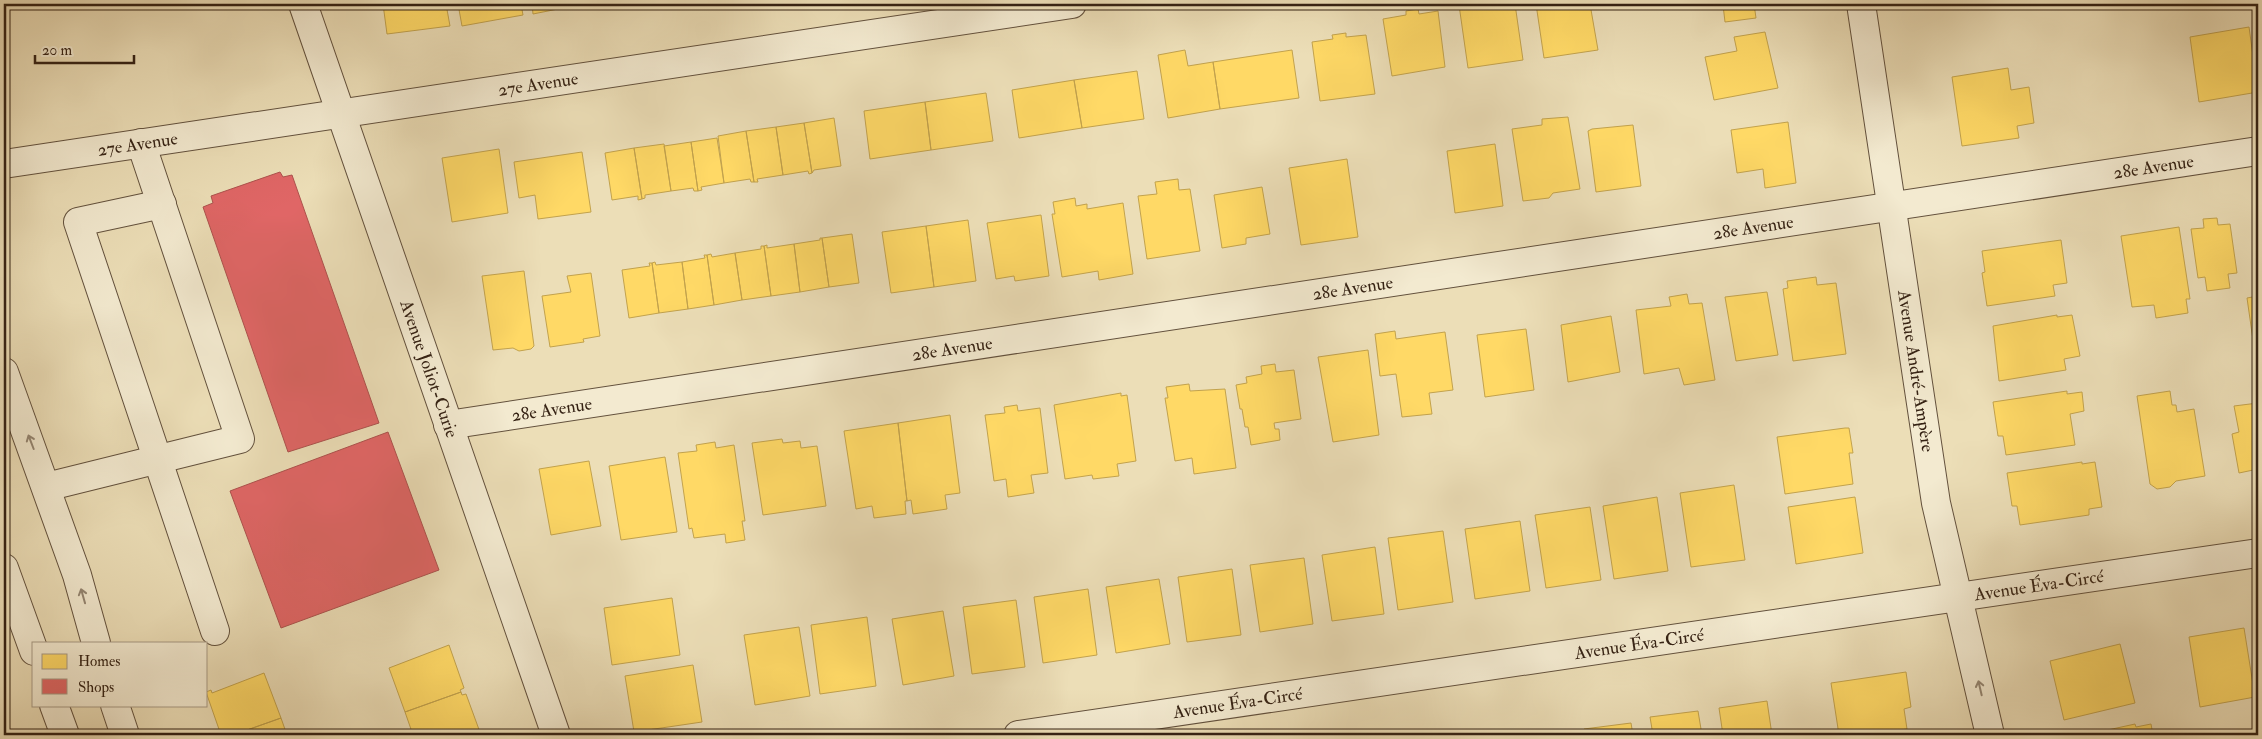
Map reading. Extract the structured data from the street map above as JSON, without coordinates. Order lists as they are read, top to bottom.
{
  "streets": {
    "street": [
      "27e Avenue",
      "28e Avenue",
      "Avenue Joliot-Curie",
      "Avenue André-Ampère",
      "Avenue Éva-Circé"
    ]
  },
  "crossings": [
    ["27e Avenue", "Avenue Joliot-Curie"],
    ["28e Avenue", "Avenue Joliot-Curie"],
    ["28e Avenue", "Avenue André-Ampère"],
    ["Avenue André-Ampère", "Avenue Éva-Circé"]
  ],
  "legend": ["Homes", "Shops"],
  "scale_bar": "20 m"
}
